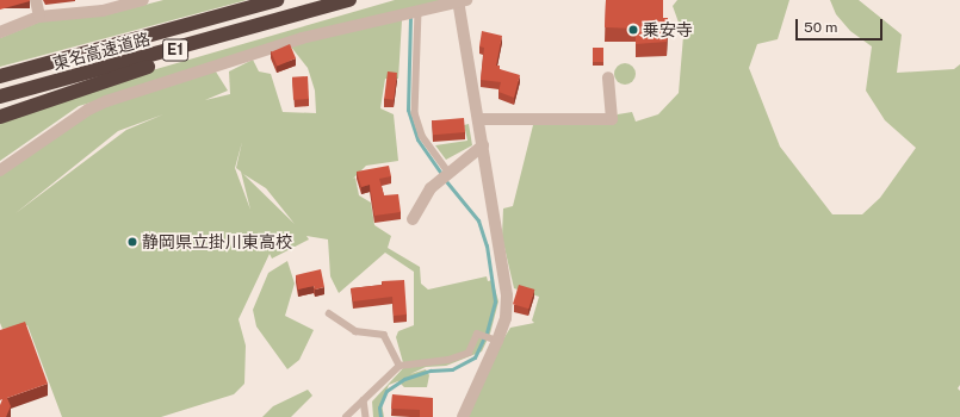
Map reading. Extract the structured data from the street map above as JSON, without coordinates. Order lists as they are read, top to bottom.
{
  "streets": {
    "highway": ["E1", "東名高速道路"]
  },
  "places": ["乗安寺", "静岡県立掛川東高校"],
  "scale_bar": "50 m"
}
